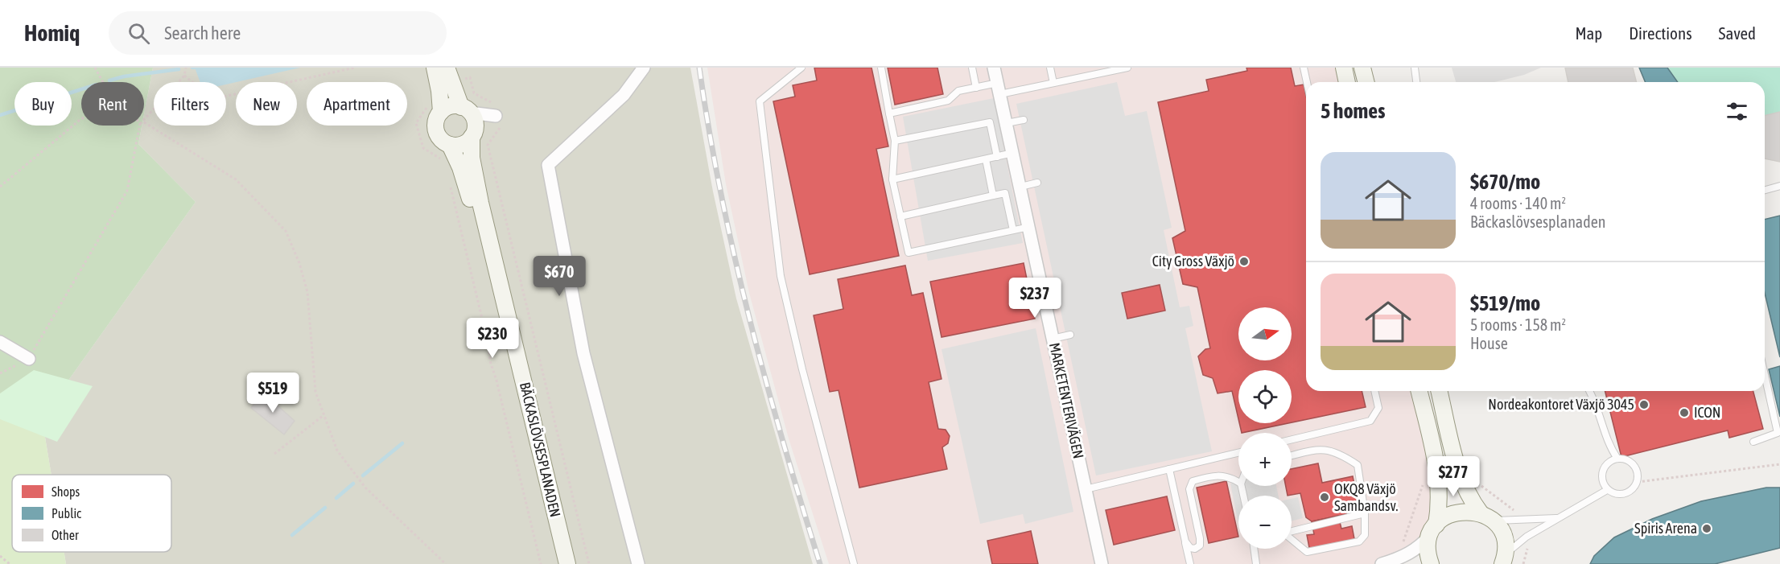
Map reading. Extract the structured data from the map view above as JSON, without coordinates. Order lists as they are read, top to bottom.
{
  "streets": {
    "street": ["MARKETENTERIVÄGEN", "BÄCKASLÖVSESPLANADEN"]
  },
  "places": [
    "City Gross Växjö",
    "Nordeakontoret Växjö 3045",
    "ICON",
    "OKQ8 Växjö Sambandsv.",
    "Spiris Arena"
  ],
  "legend": ["Shops", "Public", "Other"],
  "north": "right",
  "page": {
    "header": "Homiq",
    "search": "Search here",
    "nav": ["Map", "Directions", "Saved"],
    "chip": [
      "Buy",
      "Rent",
      "Filters",
      "New",
      "Apartment"
    ],
    "heading": "5 homes",
    "list": [
      {
        "name": "$670/mo",
        "note": "4 rooms · 140 m² · Bäckaslövsesplanaden"
      },
      {
        "name": "$519/mo",
        "note": "5 rooms · 158 m² · House"
      }
    ],
    "price": [
      "$670",
      "$237",
      "$230",
      "$519",
      "$277"
    ],
    "map_buttons": ["+", "−"]
  }
}
